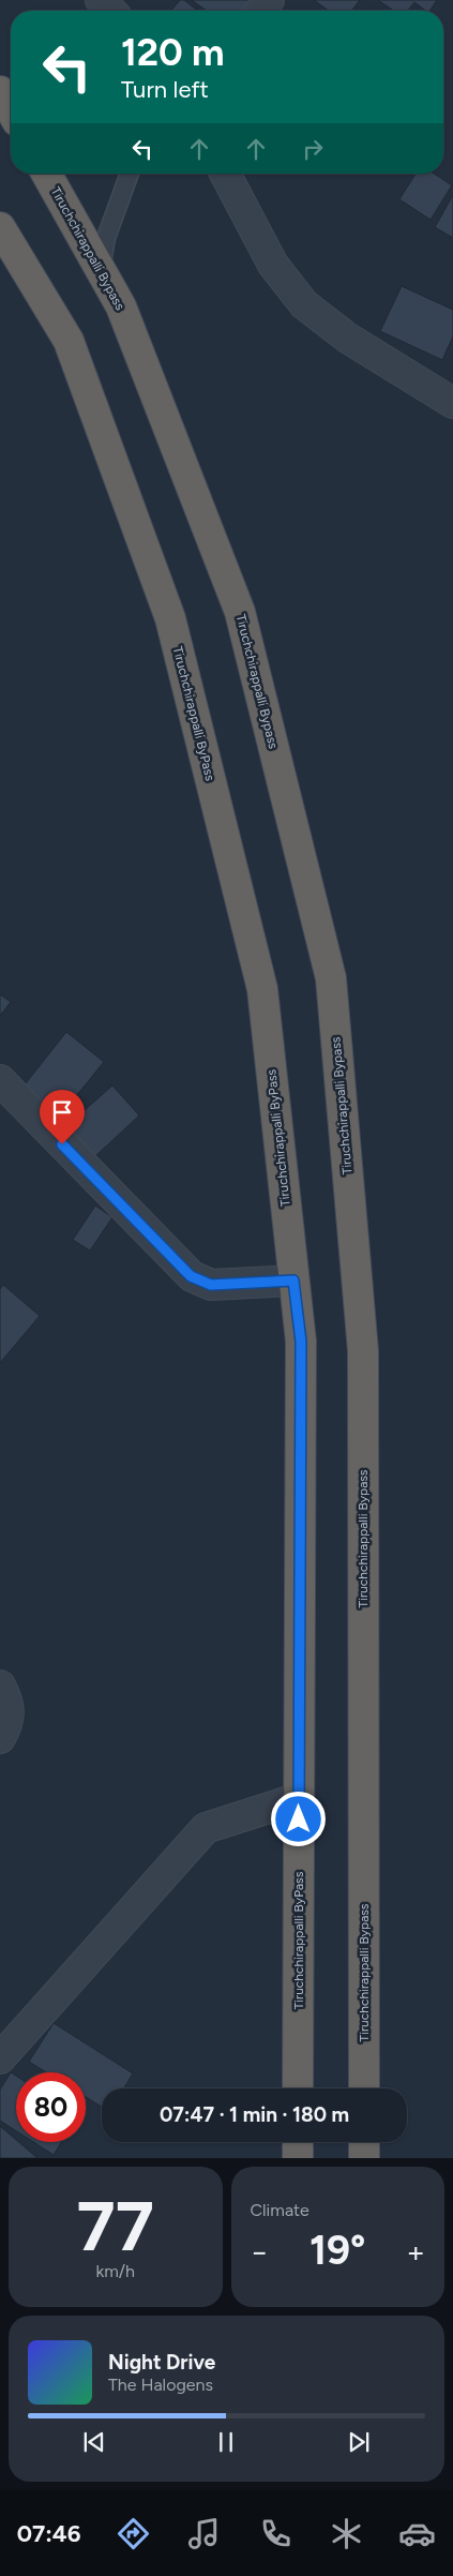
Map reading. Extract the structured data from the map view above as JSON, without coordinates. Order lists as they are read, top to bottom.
{
  "streets": {
    "highway": ["Tiruchchirappalli Bypass", "Tiruchchirappalli ByPass"]
  },
  "page": {
    "turn": ["120 m", "Turn left"],
    "limit": "80",
    "trip": "07:47 · 1 min · 180 m",
    "tile": [
      ["77", "km/h"],
      "Climate"
    ],
    "heat": ["−", "19°", "+"],
    "song": ["Night Drive", "The Halogens"],
    "tabs": "07:46"
  }
}
